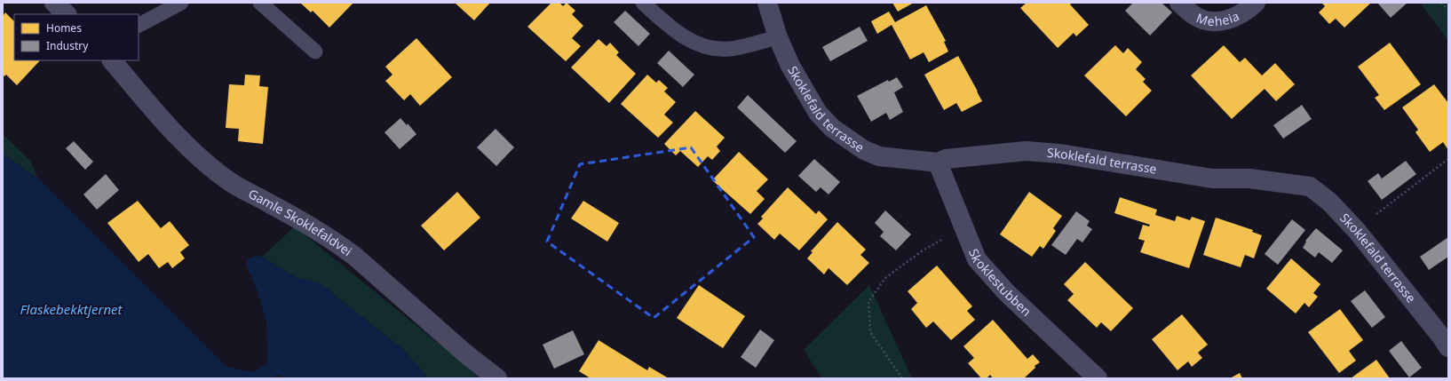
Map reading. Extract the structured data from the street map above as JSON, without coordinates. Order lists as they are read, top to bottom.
{
  "streets": {
    "street": [
      "Meheia",
      "Skoklefald terrasse",
      "Gamle Skoklefaldvei",
      "Skoklestubben"
    ]
  },
  "crossings": [
    ["Skoklefald terrasse", "Skoklestubben"]
  ],
  "water": ["Flaskebekktjernet"],
  "legend": ["Homes", "Industry"]
}
